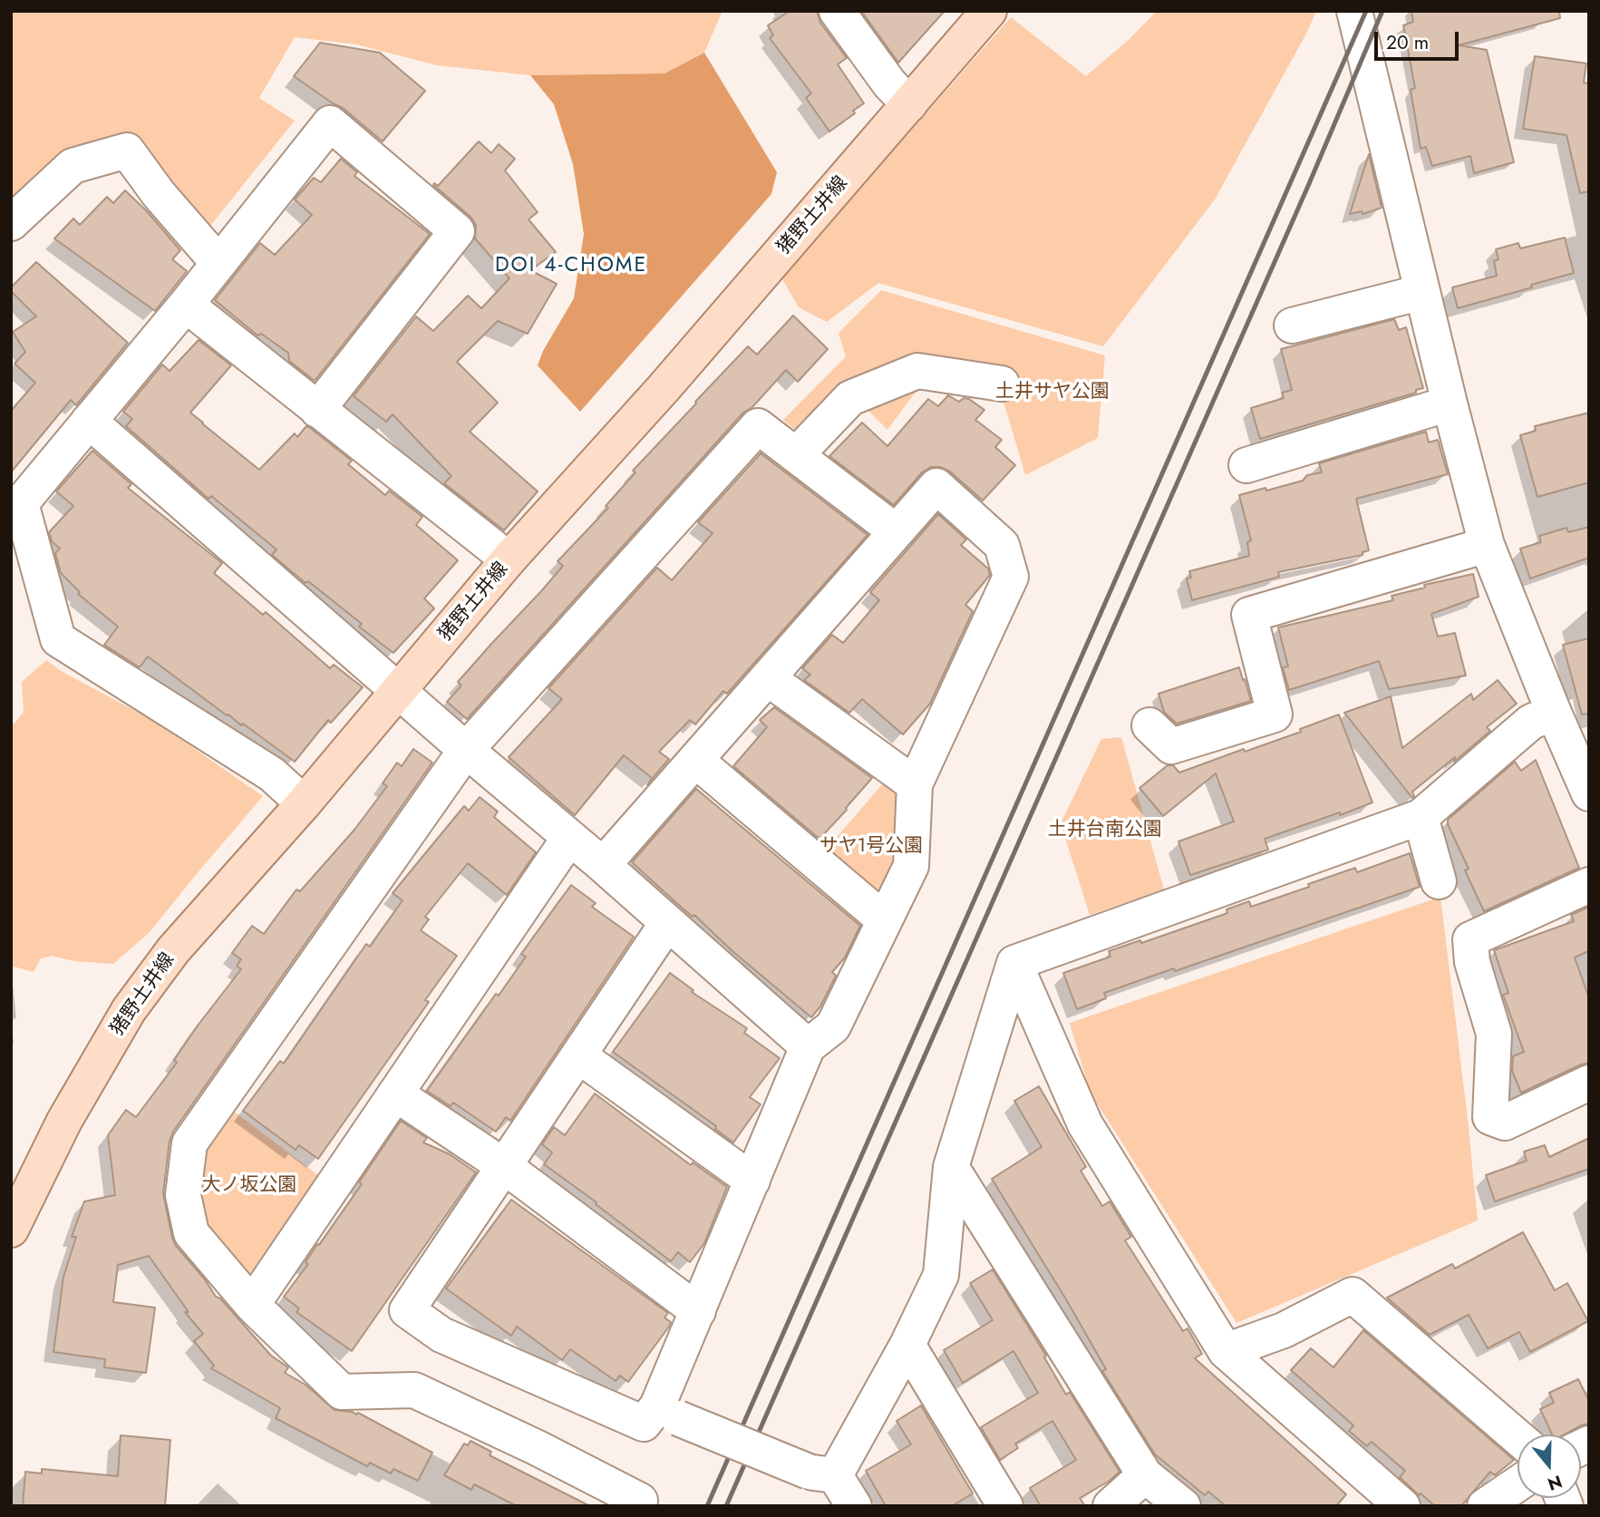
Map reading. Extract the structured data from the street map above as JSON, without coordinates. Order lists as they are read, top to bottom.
{
  "streets": {
    "main road": ["猪野土井線"]
  },
  "districts": ["DOI 4-CHOME"],
  "parks": [
    "土井サヤ公園",
    "土井台南公園",
    "サヤ1号公園",
    "大ノ坂公園"
  ],
  "scale_bar": "20 m",
  "north": "bottom"
}
